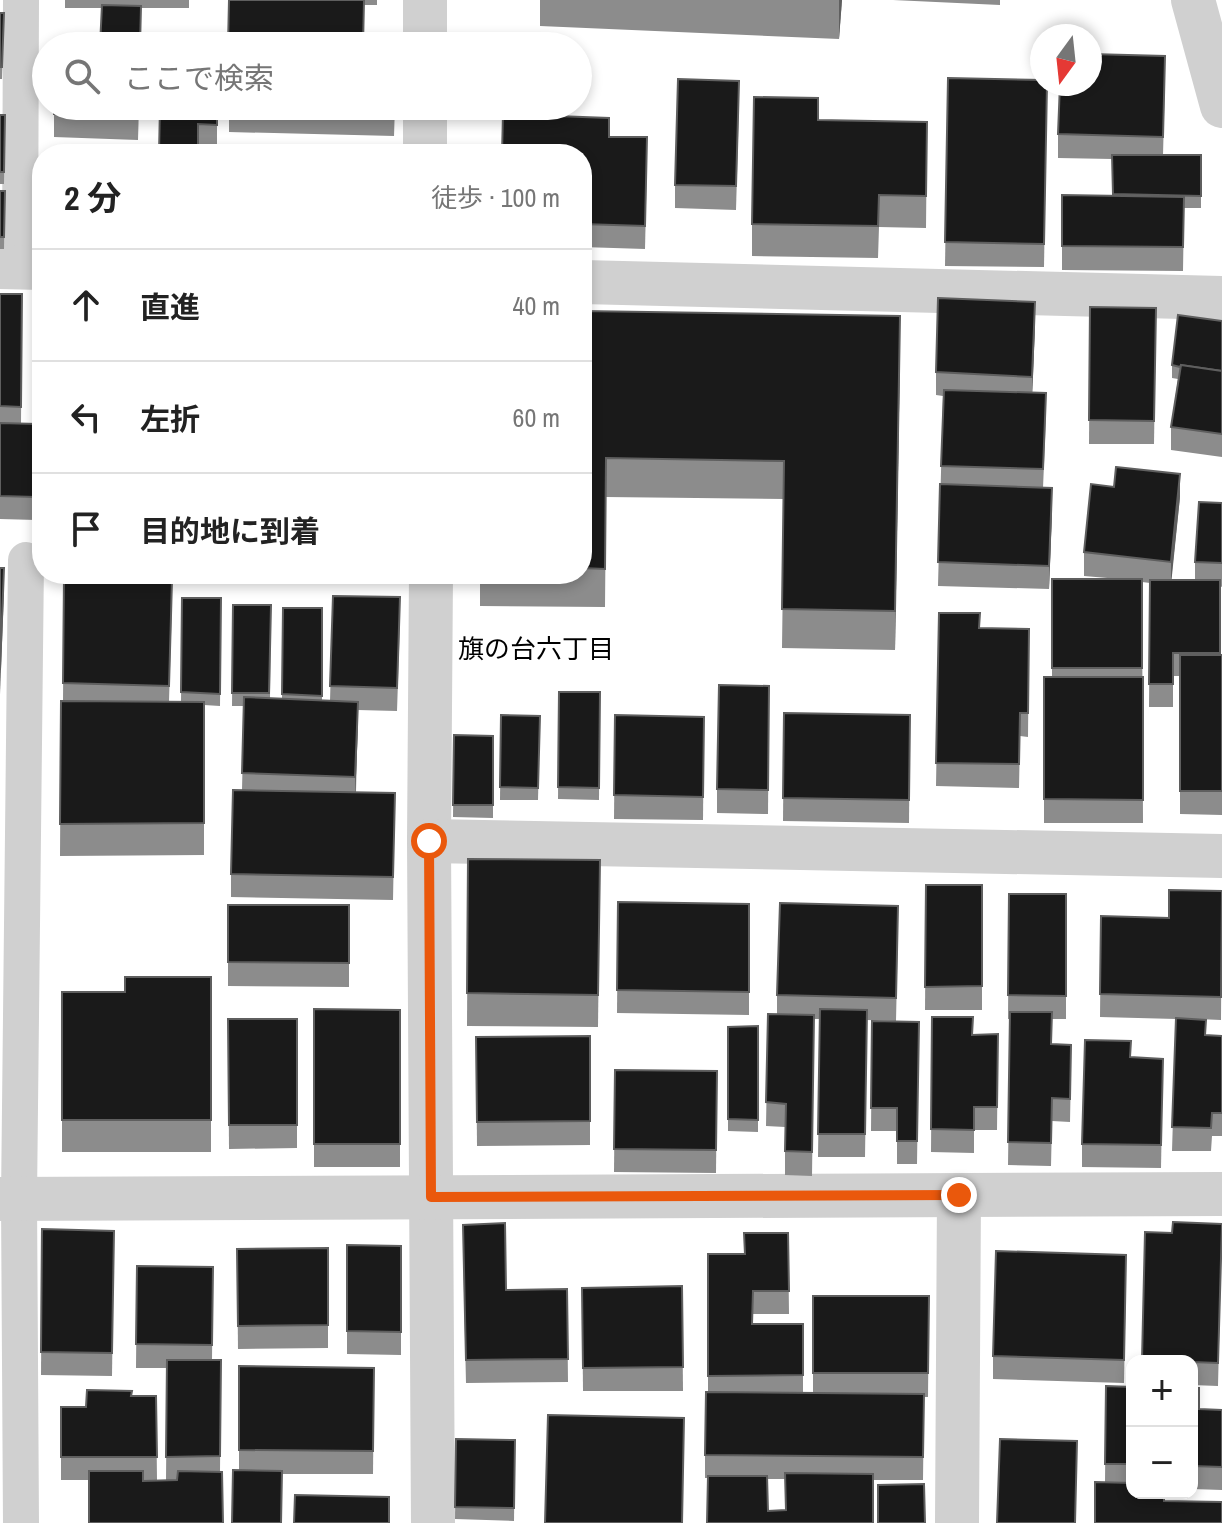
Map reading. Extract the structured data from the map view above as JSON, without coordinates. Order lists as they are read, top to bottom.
{
  "districts": ["旗の台六丁目"],
  "north": "bottom",
  "page": {
    "search": "ここで検索",
    "heading": ["2 分", "徒歩 · 100 m"],
    "list": [
      ["直進", "40 m"],
      ["左折", "60 m"],
      "目的地に到着"
    ],
    "map_buttons": ["+", "−"]
  }
}
